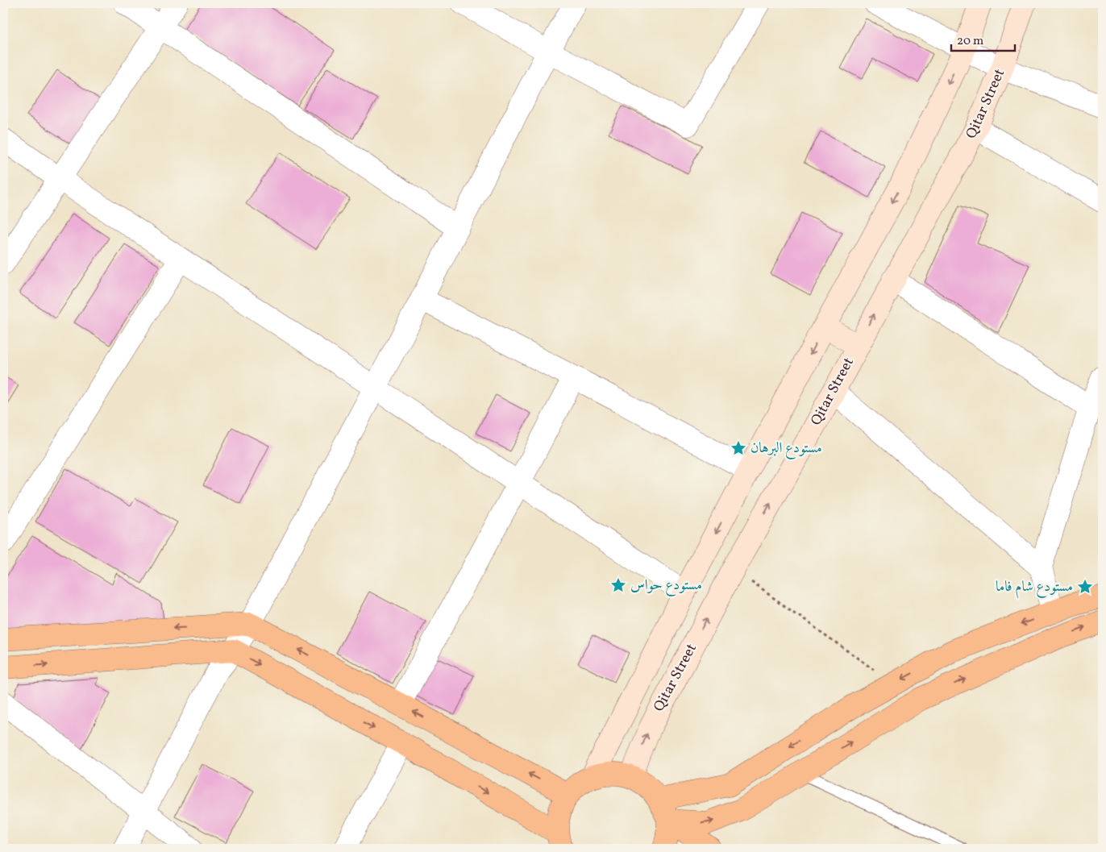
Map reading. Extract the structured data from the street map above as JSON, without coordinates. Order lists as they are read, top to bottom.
{
  "streets": {
    "main road": ["Qitar Street"]
  },
  "places": {
    "place": ["مستودع البرهان", "مستودع حواس", "مستودع شام فاما"]
  },
  "scale_bar": "20 m"
}
